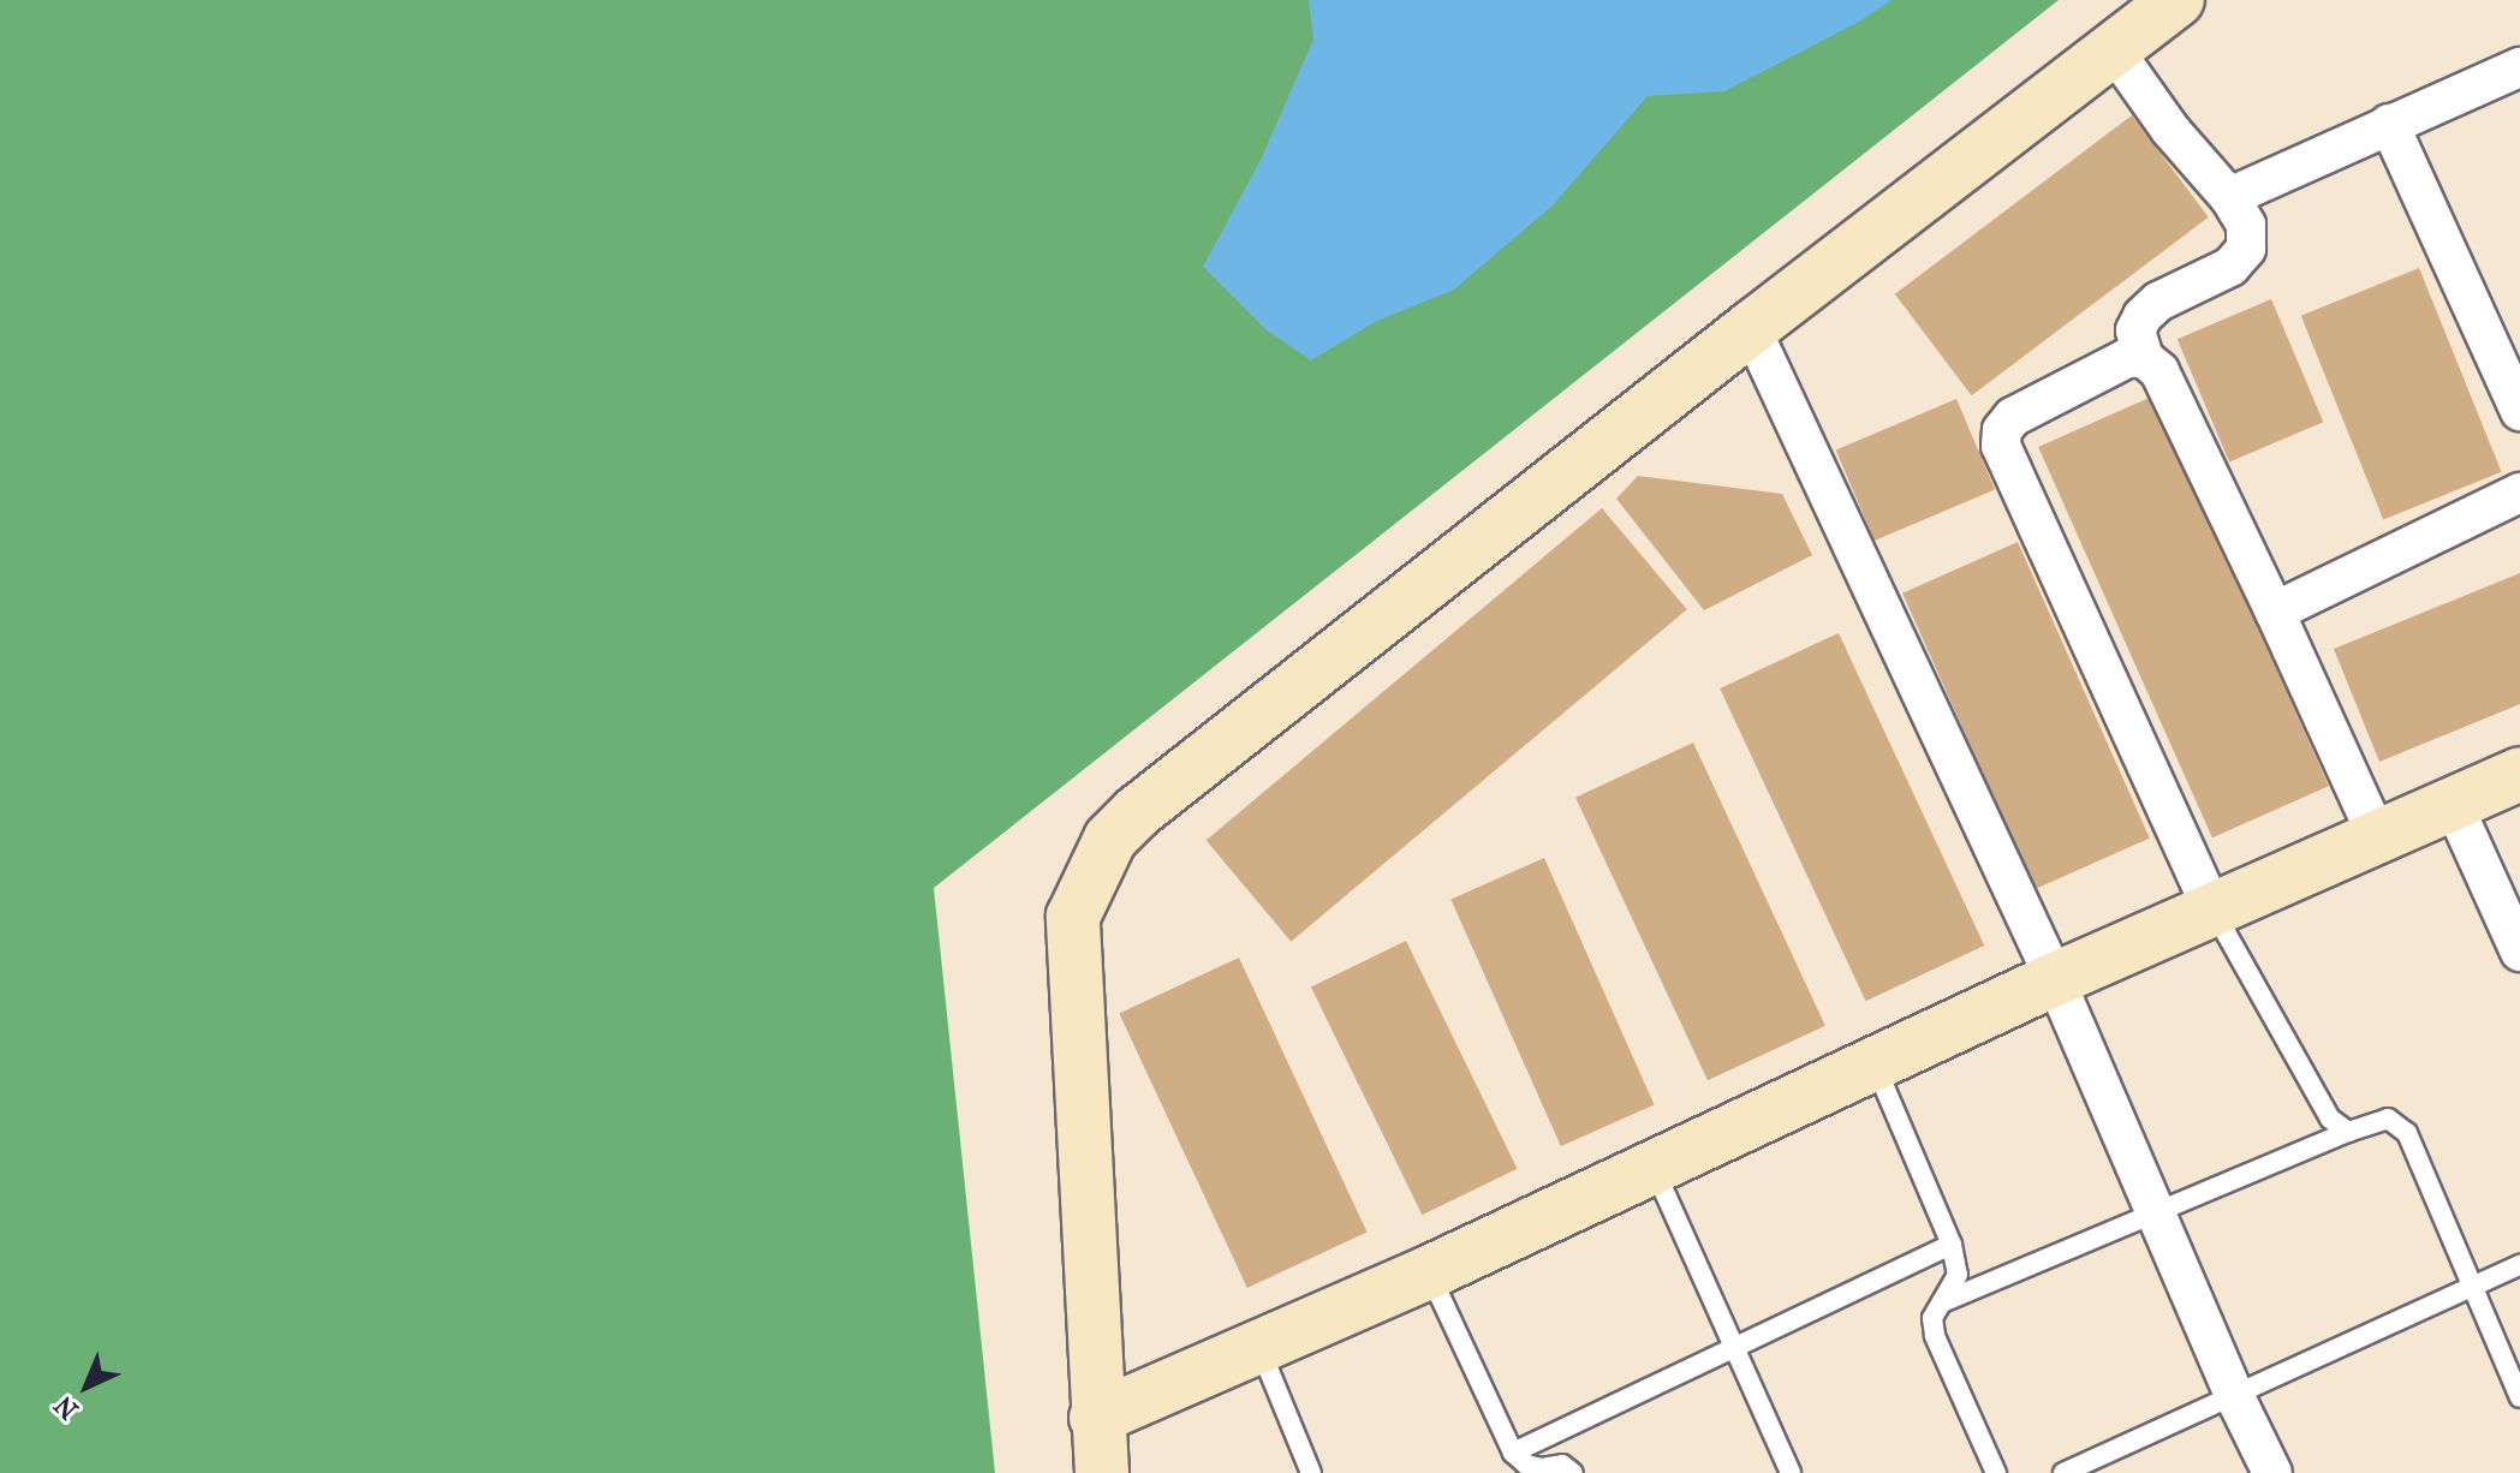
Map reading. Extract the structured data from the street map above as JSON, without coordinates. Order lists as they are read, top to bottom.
{
  "north": "bottom left"
}
